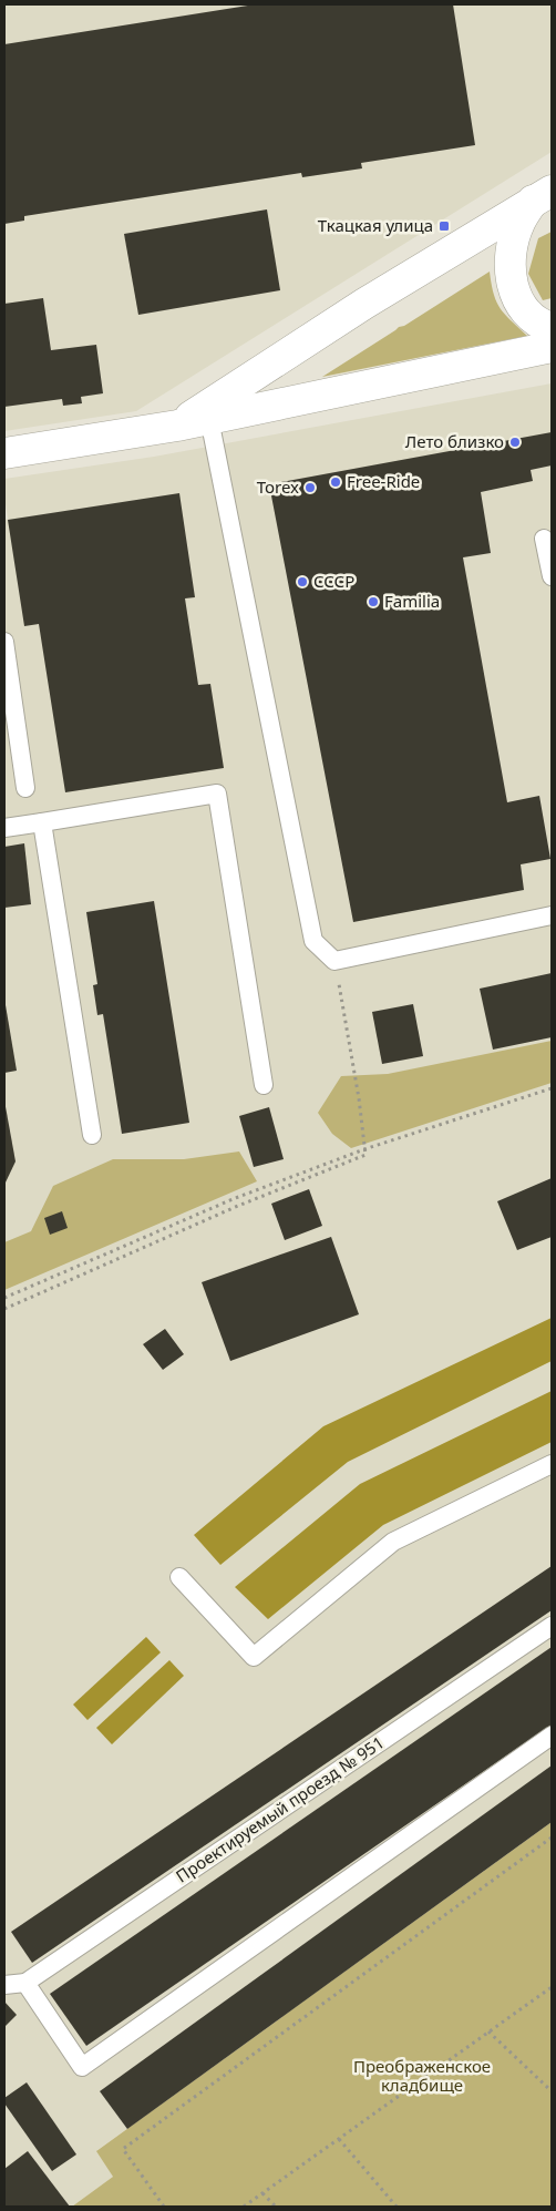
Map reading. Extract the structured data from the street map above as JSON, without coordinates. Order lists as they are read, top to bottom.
{
  "streets": {
    "lane": ["Проектируемый проезд № 951"]
  },
  "parks": ["Преображенское кладбище"],
  "places": {
    "transit": ["Ткацкая улица"],
    "other": [
      "Лето близко",
      "Free-Ride",
      "Torex",
      "СССР",
      "Familia"
    ]
  }
}
